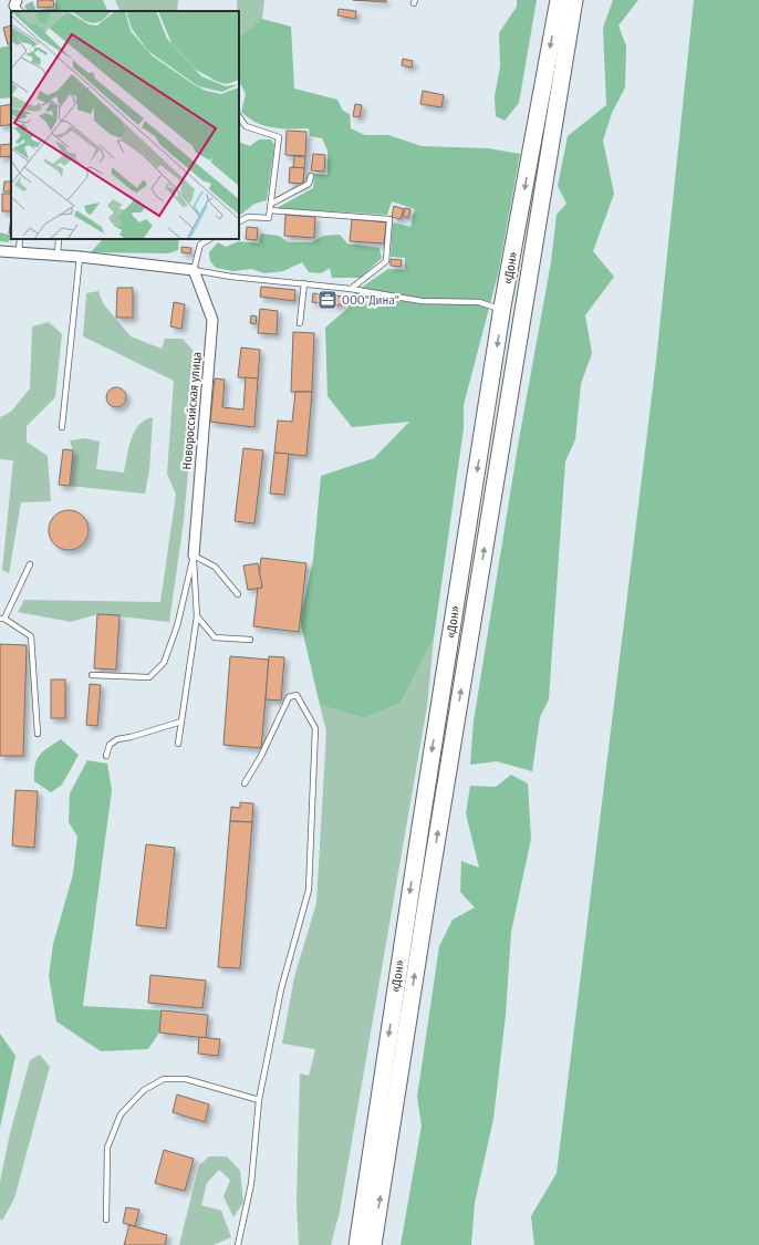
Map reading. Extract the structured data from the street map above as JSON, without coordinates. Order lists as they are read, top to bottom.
{
  "streets": {
    "highway": ["«Дон»"],
    "street": ["Новороссийская улица"]
  },
  "places": {
    "office": ["ООО\"Дина\""]
  }
}
